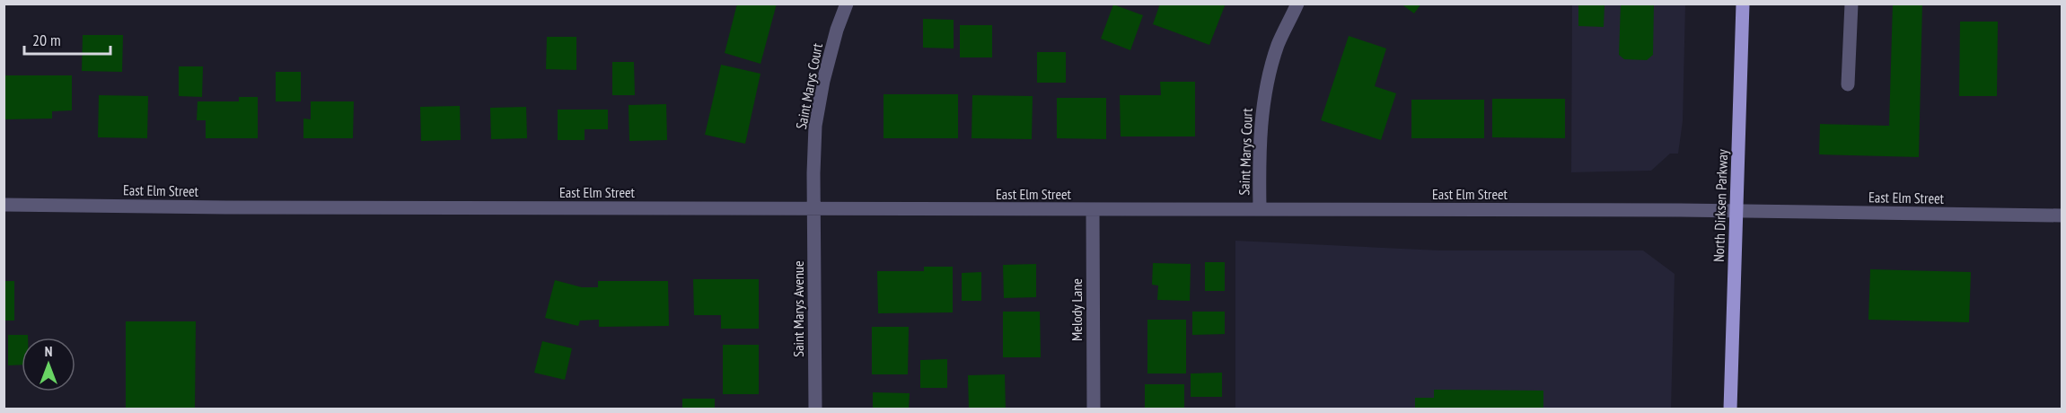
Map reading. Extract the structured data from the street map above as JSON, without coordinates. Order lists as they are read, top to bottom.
{
  "streets": {
    "main road": ["North Dirksen Parkway"],
    "street": [
      "Saint Marys Court",
      "East Elm Street",
      "Saint Marys Avenue",
      "Melody Lane"
    ]
  },
  "crossings": [
    ["Saint Marys Court", "East Elm Street"],
    ["Saint Marys Court", "Saint Marys Avenue"],
    ["East Elm Street", "North Dirksen Parkway"],
    ["East Elm Street", "Saint Marys Avenue"],
    ["East Elm Street", "Melody Lane"]
  ],
  "scale_bar": "20 m",
  "north": "top"
}
